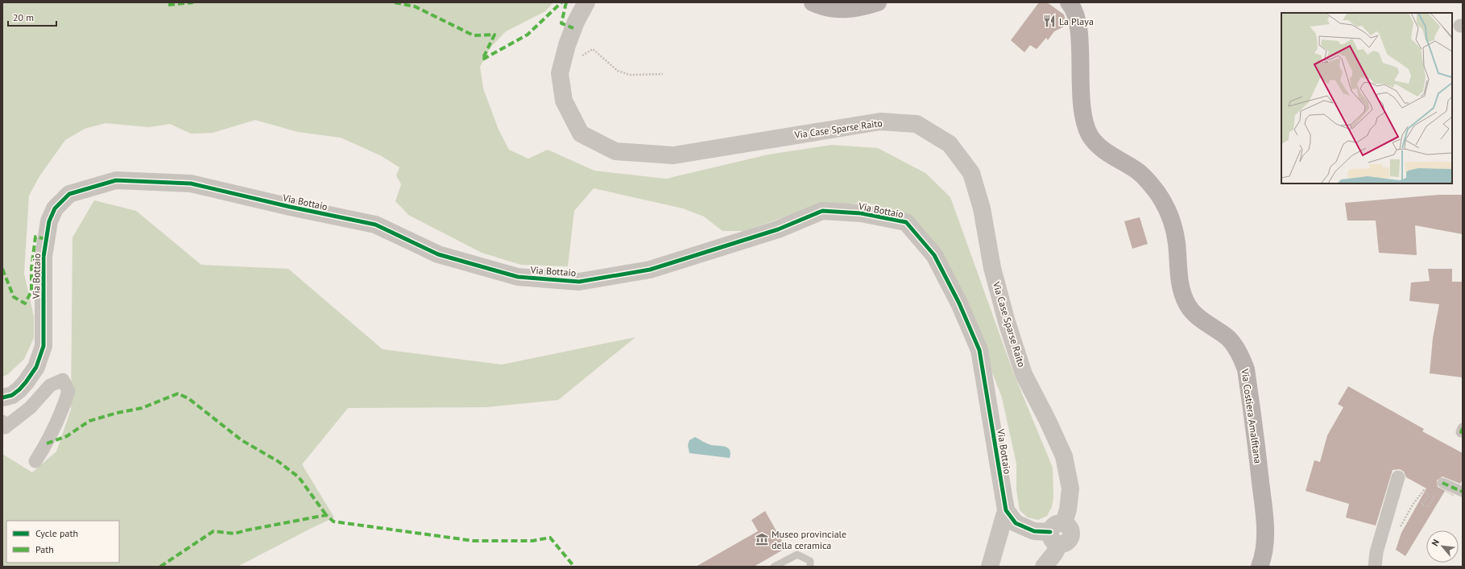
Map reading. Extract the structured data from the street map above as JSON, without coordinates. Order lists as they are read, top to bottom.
{
  "streets": {
    "main road": ["Via Costiera Amalfitana"],
    "street": ["Via Case Sparse Raito", "Via Bottaio"]
  },
  "crossings": [
    ["Via Case Sparse Raito", "Via Bottaio"]
  ],
  "places": {
    "restaurant": ["La Playa"],
    "museum": ["Museo provinciale della ceramica"]
  },
  "legend": ["Cycle path", "Path"],
  "scale_bar": "20 m",
  "north": "top left"
}
